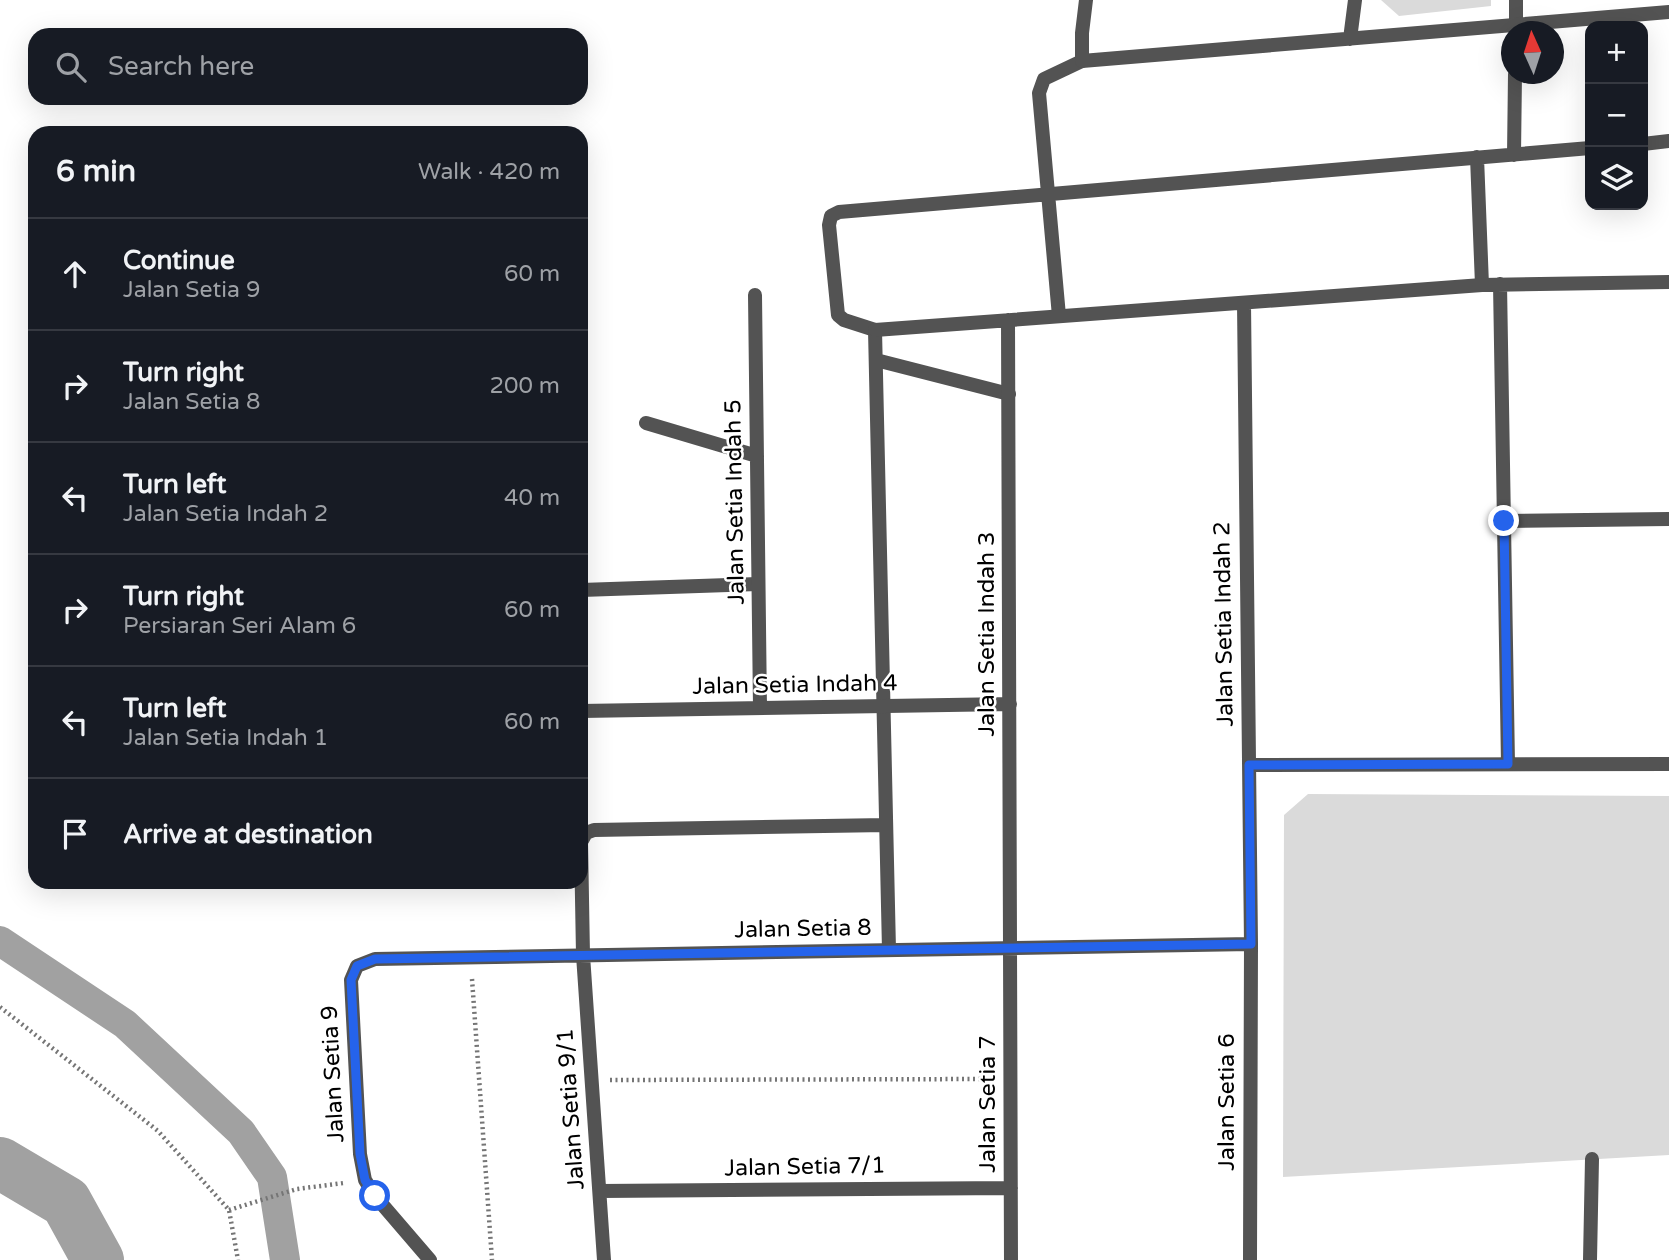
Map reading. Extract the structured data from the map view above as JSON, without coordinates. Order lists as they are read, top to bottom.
{
  "streets": {
    "street": [
      "Jalan Setia Indah 5",
      "Jalan Setia Indah 2",
      "Jalan Setia Indah 3",
      "Jalan Setia Indah 4",
      "Jalan Setia 8",
      "Jalan Setia 9",
      "Jalan Setia 6",
      "Jalan Setia 7",
      "Jalan Setia 9/1",
      "Jalan Setia 7/1"
    ]
  },
  "crossings": [
    ["Jalan Setia Indah 5", "Jalan Setia Indah 4"],
    ["Jalan Setia Indah 2", "Jalan Setia 8"],
    ["Jalan Setia Indah 2", "Jalan Setia 6"],
    ["Jalan Setia Indah 3", "Jalan Setia Indah 4"],
    ["Jalan Setia Indah 3", "Jalan Setia 8"],
    ["Jalan Setia Indah 3", "Jalan Setia 7"],
    ["Jalan Setia 8", "Jalan Setia 9"],
    ["Jalan Setia 8", "Jalan Setia 6"],
    ["Jalan Setia 8", "Jalan Setia 7"],
    ["Jalan Setia 8", "Jalan Setia 9/1"],
    ["Jalan Setia 7", "Jalan Setia 7/1"],
    ["Jalan Setia 9/1", "Jalan Setia 7/1"]
  ],
  "north": "top",
  "page": {
    "map_buttons": ["+", "−"],
    "search": "Search here",
    "heading": ["6 min", "Walk · 420 m"],
    "list": [
      ["Continue", "Jalan Setia 9", "60 m"],
      ["Turn right", "Jalan Setia 8", "200 m"],
      ["Turn left", "Jalan Setia Indah 2", "40 m"],
      ["Turn right", "Persiaran Seri Alam 6", "60 m"],
      ["Turn left", "Jalan Setia Indah 1", "60 m"],
      "Arrive at destination"
    ]
  }
}
